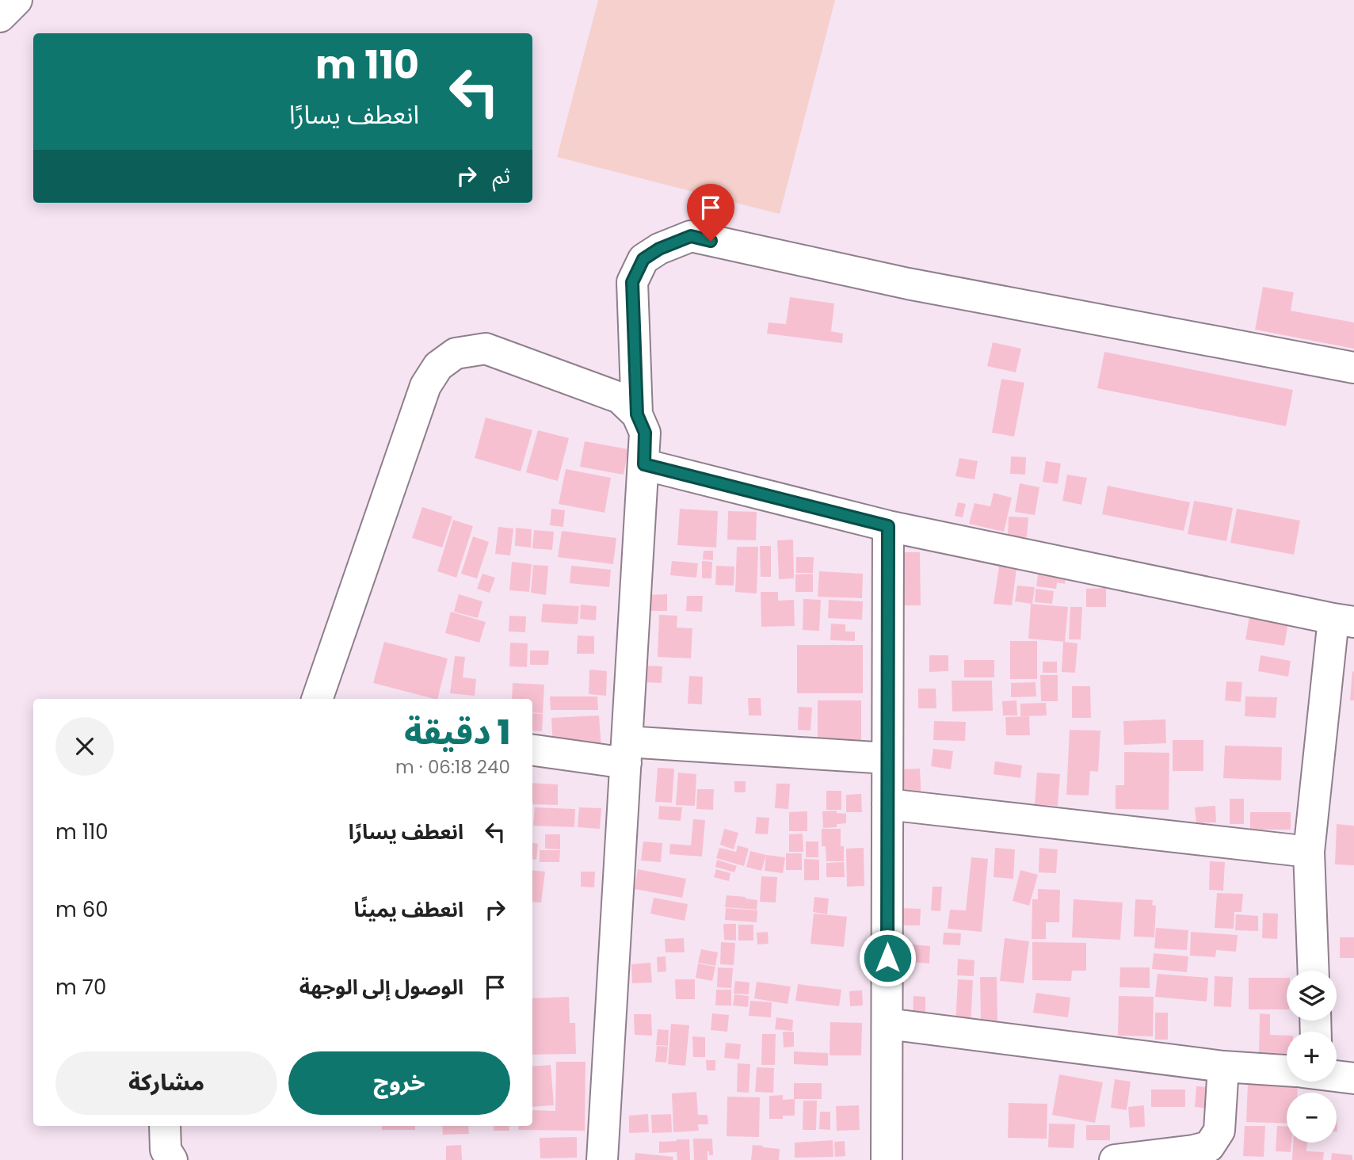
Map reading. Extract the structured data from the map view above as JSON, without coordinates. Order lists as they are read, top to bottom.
{
  "page": {
    "turn": ["110 m", "انعطف يسارًا"],
    "then": "ثم",
    "heading": ["1 دقيقة", "240 m · 06:18"],
    "list": [
      {
        "name": "انعطف يسارًا",
        "value": "110 m"
      },
      {
        "name": "انعطف يمينًا",
        "value": "60 m"
      },
      {
        "name": "الوصول إلى الوجهة",
        "value": "70 m"
      }
    ],
    "map_buttons": ["+", "−"],
    "buttons": ["خروج", "مشاركة"]
  }
}
